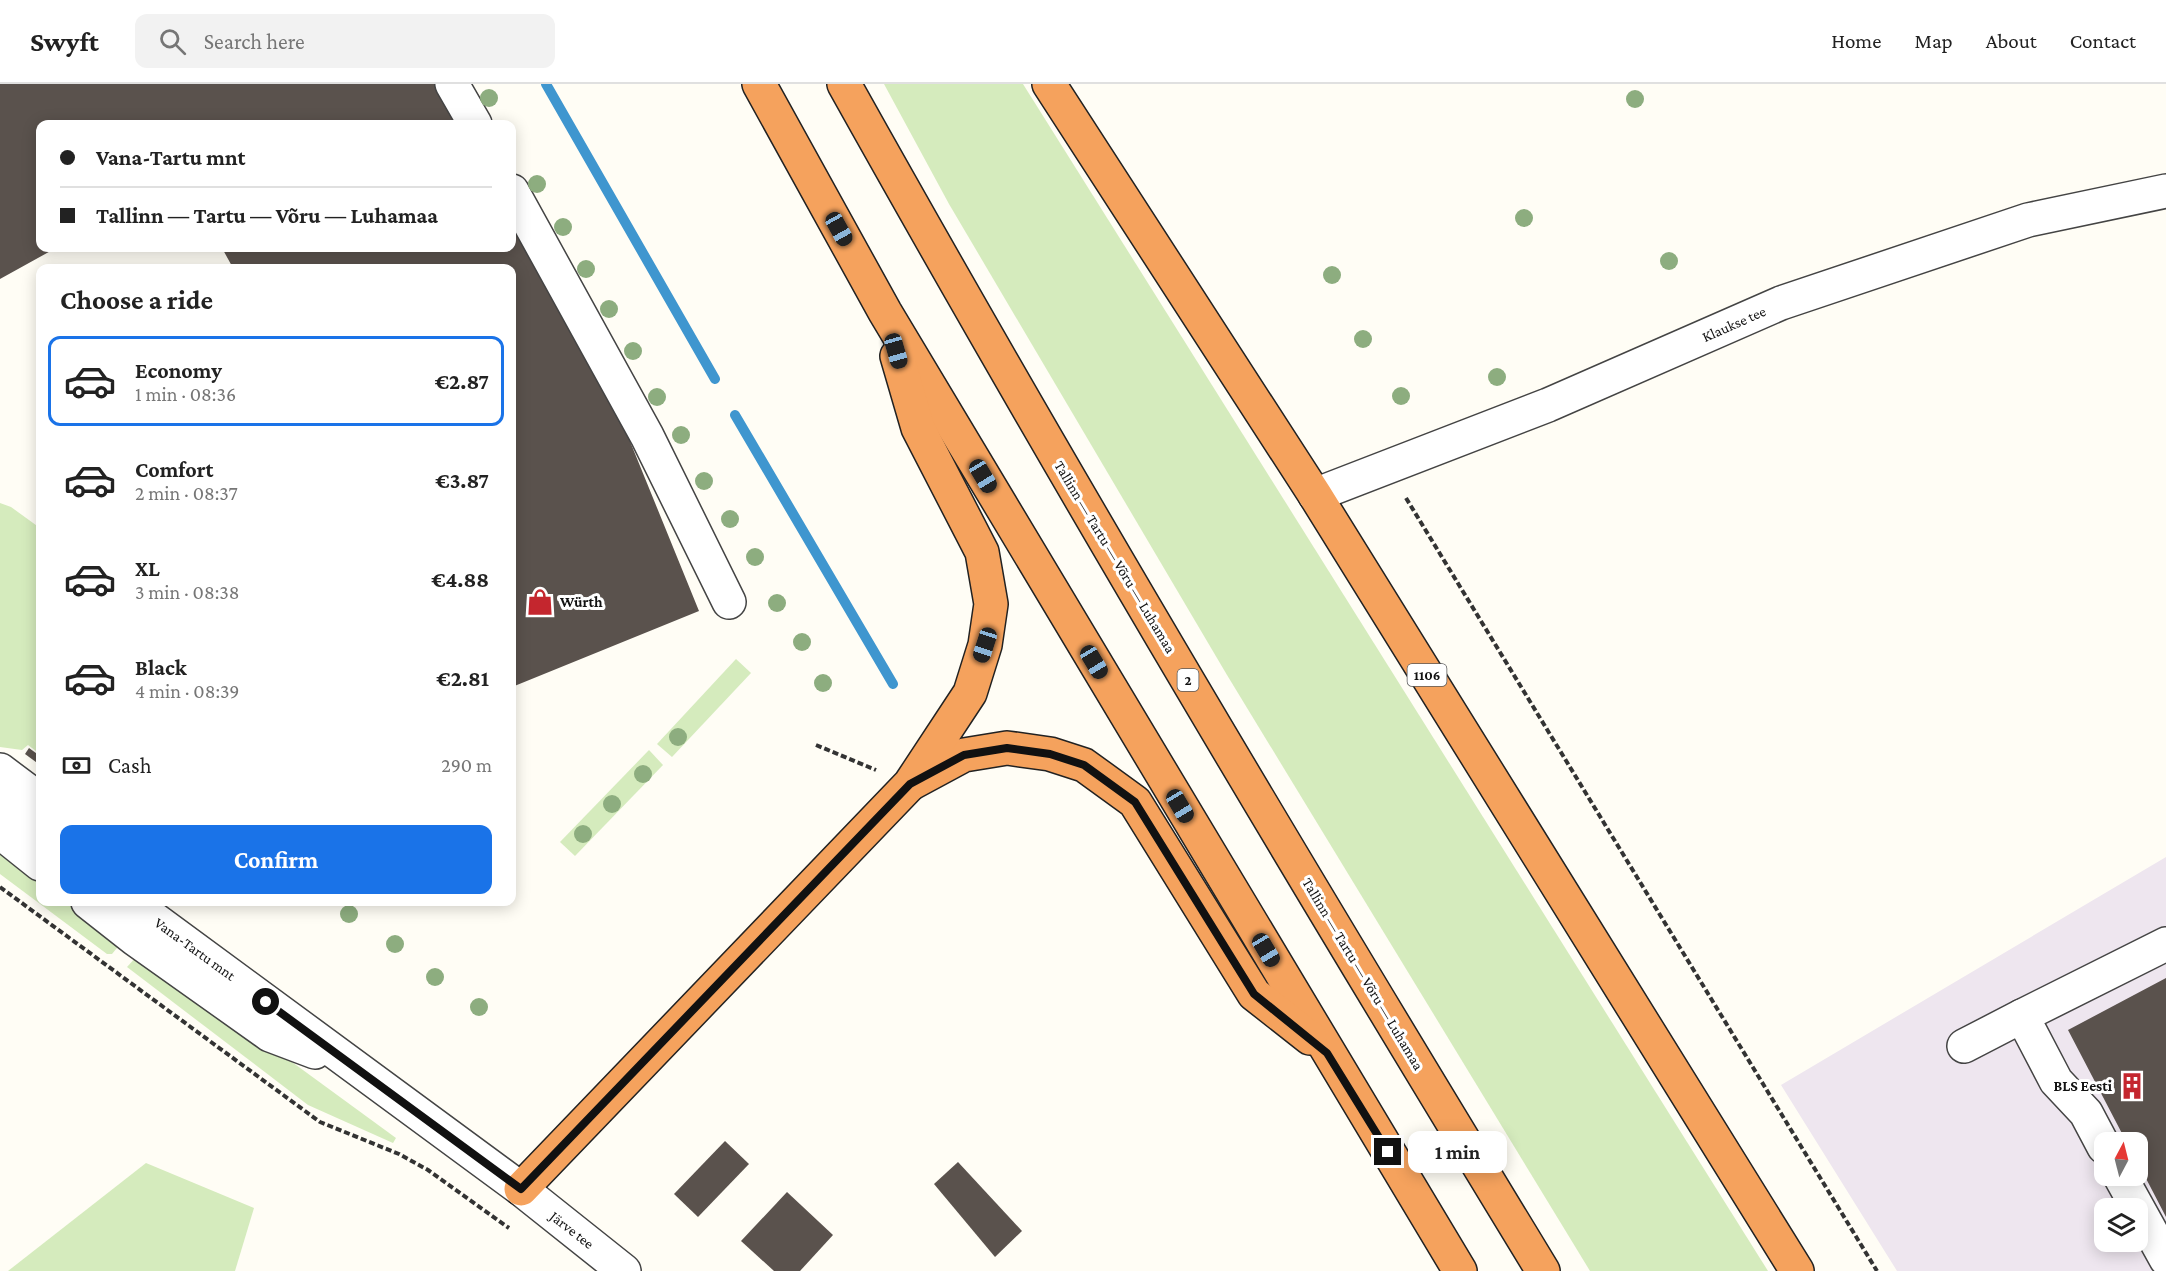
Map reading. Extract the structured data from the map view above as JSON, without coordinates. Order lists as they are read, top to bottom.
{
  "streets": {
    "highway": ["Tallinn — Tartu — Võru — Luhamaa", "1106", "2"],
    "street": ["Klaukse tee", "Vana-Tartu mnt", "Järve tee"]
  },
  "crossings": [
    ["Klaukse tee", "1106"],
    ["Vana-Tartu mnt", "Järve tee"]
  ],
  "places": {
    "shop": ["Würth"],
    "building": ["BLS Eesti"]
  },
  "north": "top",
  "page": {
    "header": "Swyft",
    "search": "Search here",
    "nav": [
      "Home",
      "Map",
      "About",
      "Contact"
    ],
    "banner": ["Vana-Tartu mnt", "Tallinn — Tartu — Võru — Luhamaa"],
    "heading": "Choose a ride",
    "list": [
      {
        "name": "Economy",
        "note": "1 min · 08:36",
        "value": "€2.87"
      },
      {
        "name": "Comfort",
        "note": "2 min · 08:37",
        "value": "€3.87"
      },
      {
        "name": "XL",
        "note": "3 min · 08:38",
        "value": "€4.88"
      },
      {
        "name": "Black",
        "note": "4 min · 08:39",
        "value": "€2.81"
      }
    ],
    "pay": ["Cash", "290 m"],
    "buttons": "Confirm",
    "bubble": "1 min"
  }
}
